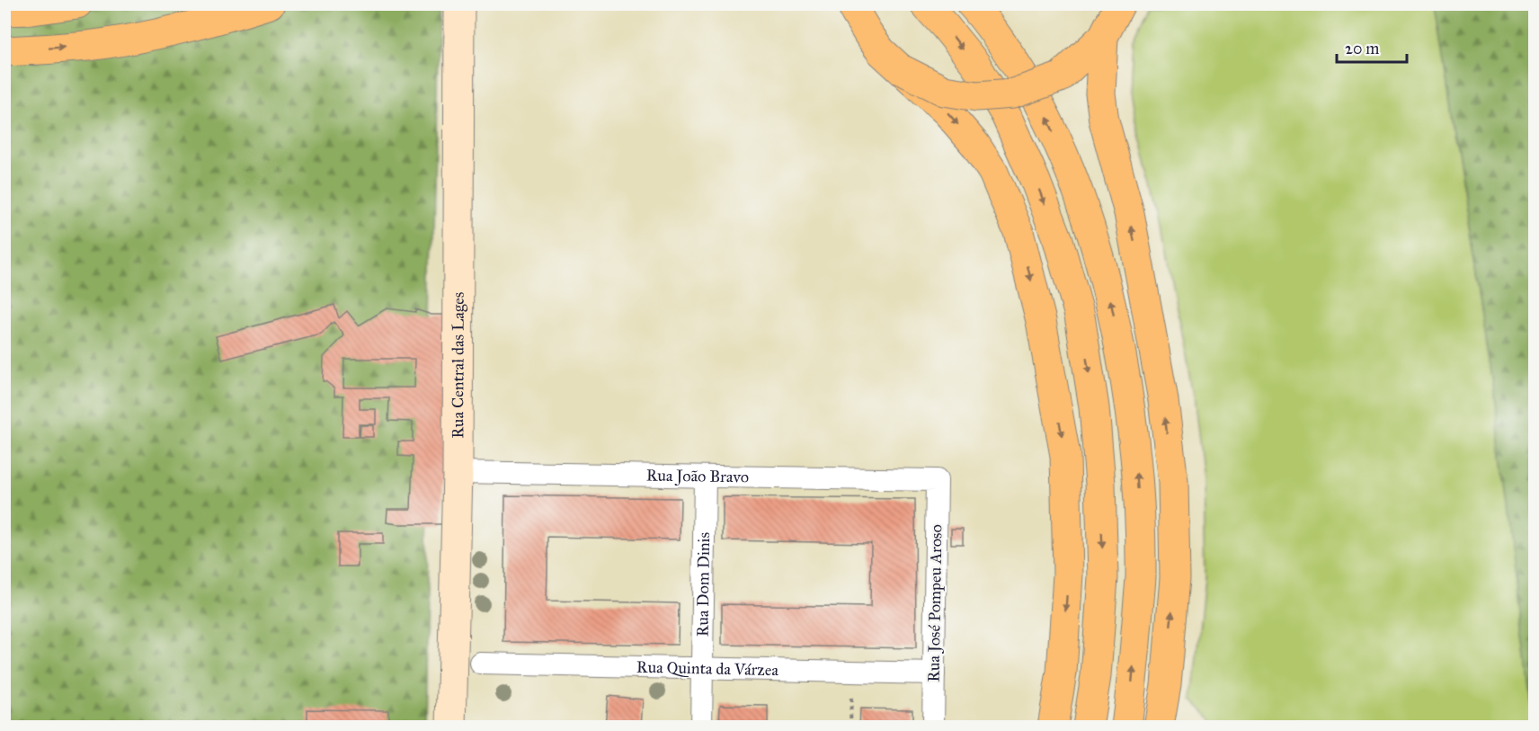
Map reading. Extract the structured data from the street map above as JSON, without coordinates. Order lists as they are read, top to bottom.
{
  "streets": {
    "main road": ["Rua Central das Lages"],
    "street": [
      "Rua João Bravo",
      "Rua Dom Dinis",
      "Rua José Pompeu Aroso",
      "Rua Quinta da Várzea"
    ]
  },
  "crossings": [
    ["Rua Central das Lages", "Rua João Bravo"],
    ["Rua João Bravo", "Rua Dom Dinis"],
    ["Rua João Bravo", "Rua José Pompeu Aroso"],
    ["Rua Dom Dinis", "Rua Quinta da Várzea"],
    ["Rua José Pompeu Aroso", "Rua Quinta da Várzea"]
  ],
  "scale_bar": "20 m"
}
